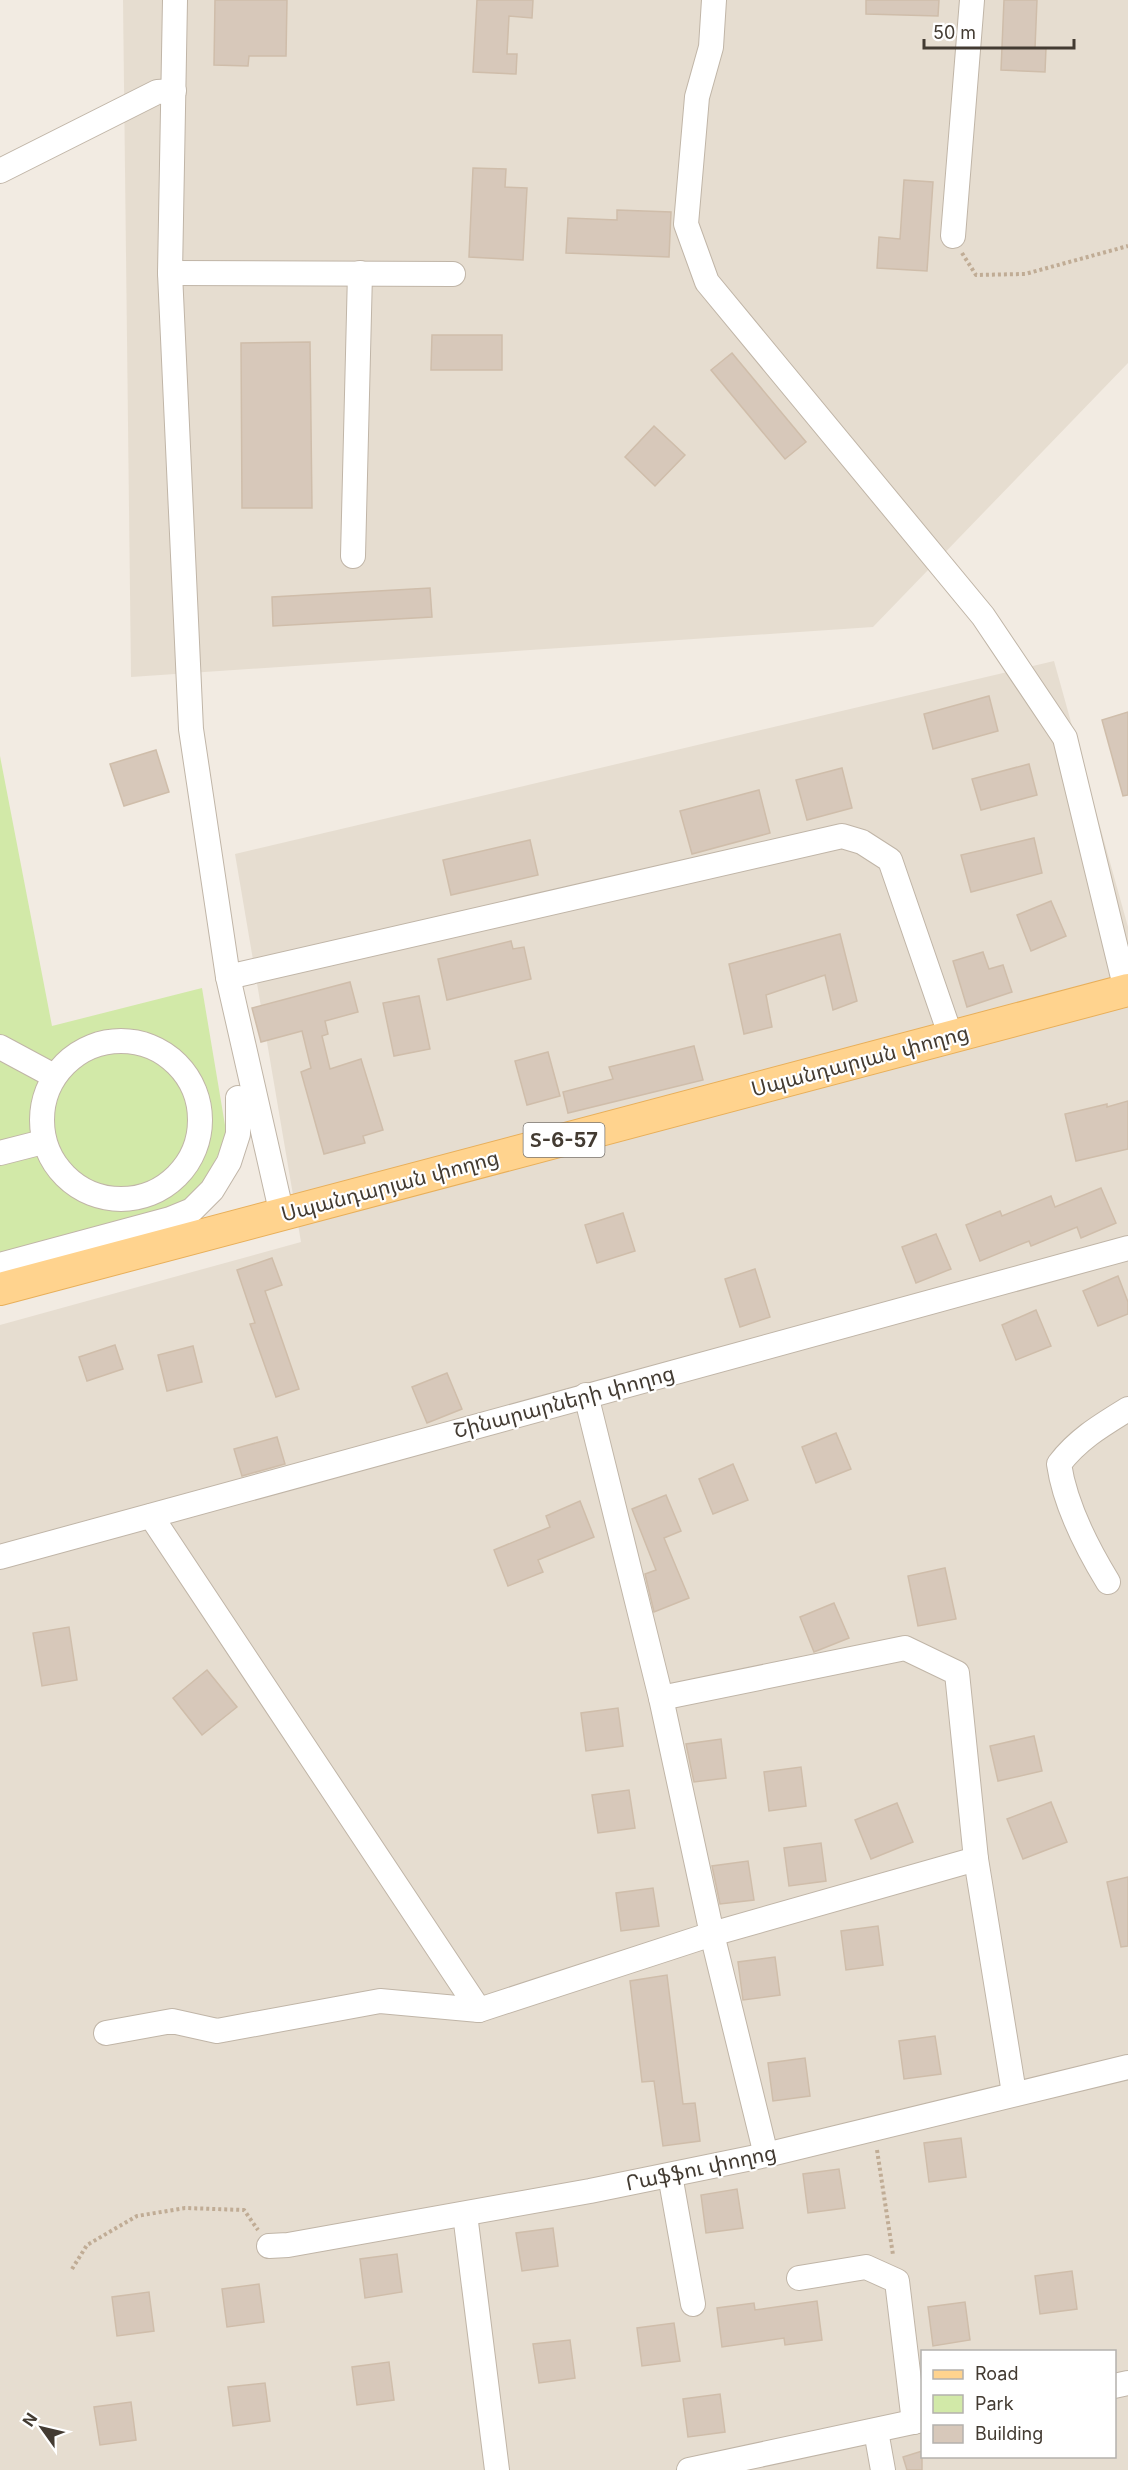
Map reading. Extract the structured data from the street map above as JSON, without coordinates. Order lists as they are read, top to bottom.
{
  "streets": {
    "main road": ["Սպանդարյան փողոց", "Տ-6-57"],
    "street": ["Շինարարների փողոց", "Րաֆֆու փողոց"]
  },
  "legend": ["Road", "Park", "Building"],
  "scale_bar": "50 m",
  "north": "top left"
}
